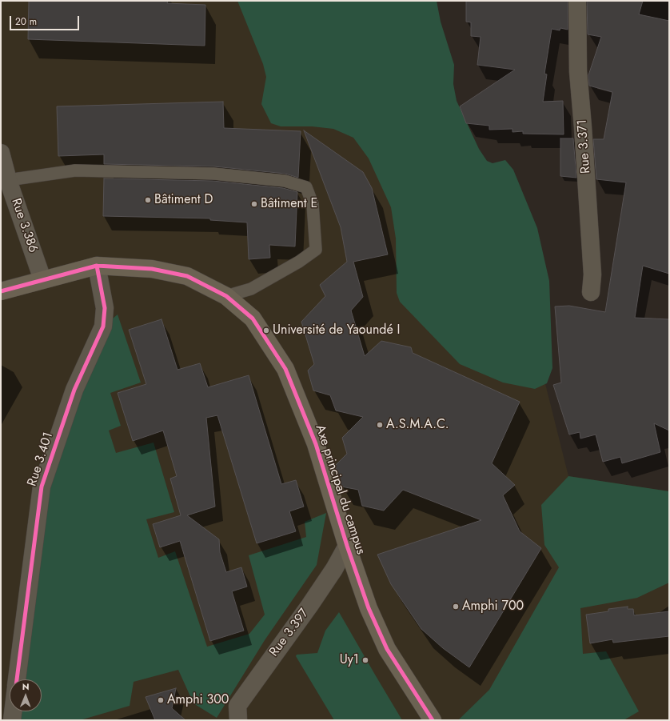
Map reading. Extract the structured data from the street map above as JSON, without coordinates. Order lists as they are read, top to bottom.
{
  "streets": {
    "street": [
      "Rue 3.371",
      "Rue 3.386",
      "Rue 3.401",
      "Axe principal du campus",
      "Rue 3.397"
    ]
  },
  "crossings": [
    ["Rue 3.386", "Axe principal du campus"],
    ["Rue 3.401", "Axe principal du campus"],
    ["Axe principal du campus", "Rue 3.397"]
  ],
  "places": [
    "Bâtiment D",
    "Bâtiment E",
    "Université de Yaoundé I",
    "A.S.M.A.C.",
    "Amphi 700",
    "Uy1",
    "Amphi 300"
  ],
  "scale_bar": "20 m",
  "north": "top"
}
